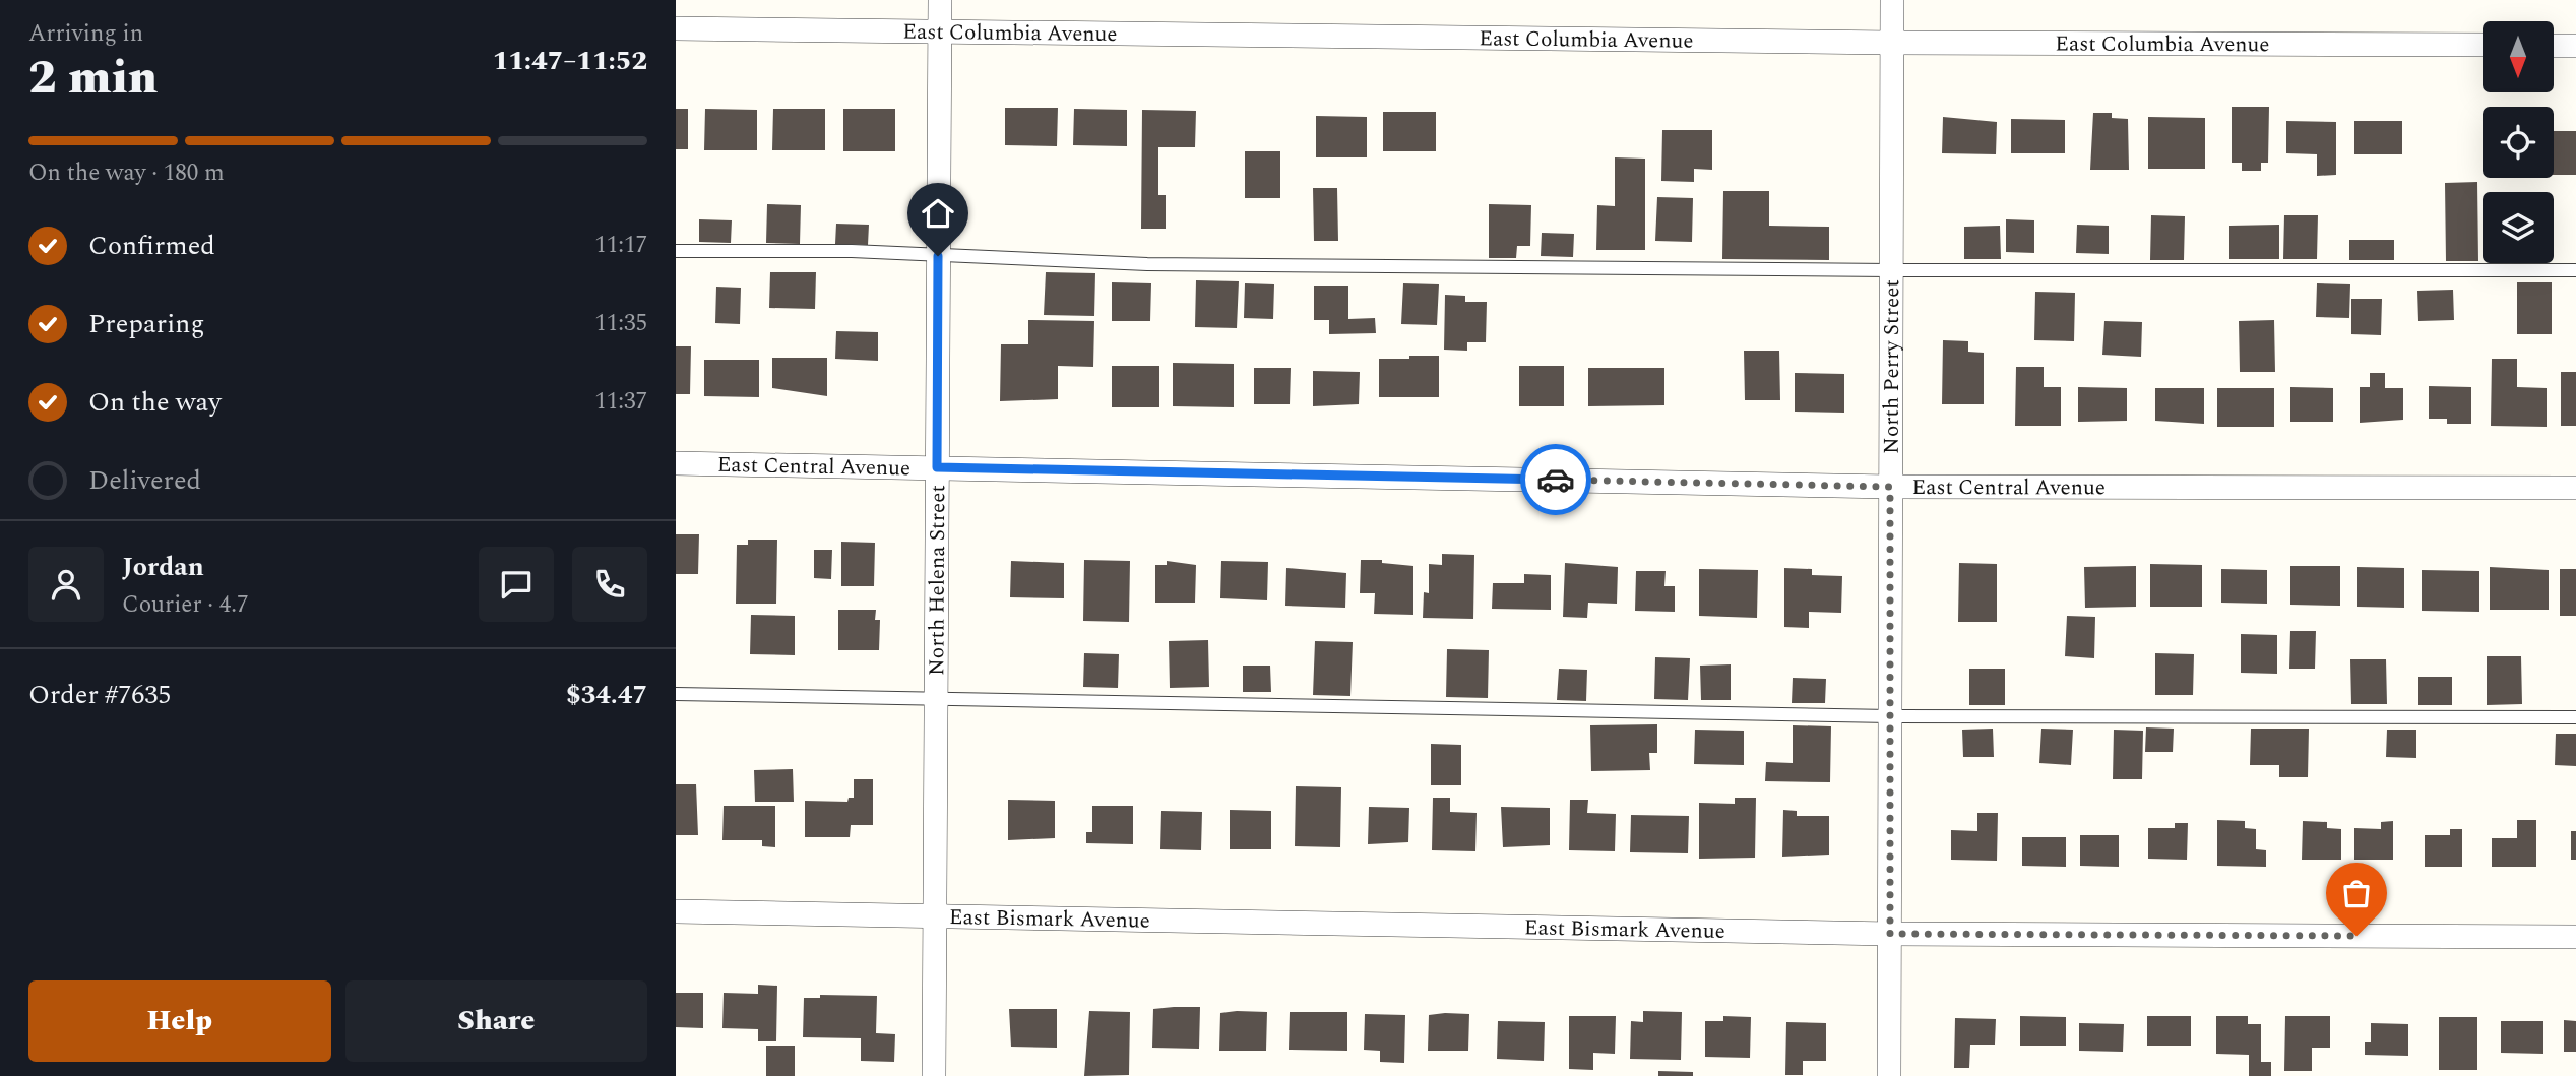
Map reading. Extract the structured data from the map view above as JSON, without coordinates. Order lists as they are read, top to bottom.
{
  "streets": {
    "street": [
      "East Columbia Avenue",
      "North Perry Street",
      "East Central Avenue",
      "North Helena Street",
      "East Bismark Avenue"
    ]
  },
  "crossings": [
    ["East Columbia Avenue", "North Perry Street"],
    ["East Columbia Avenue", "North Helena Street"],
    ["North Perry Street", "East Central Avenue"],
    ["North Perry Street", "East Bismark Avenue"],
    ["East Central Avenue", "North Helena Street"],
    ["North Helena Street", "East Bismark Avenue"]
  ],
  "north": "bottom",
  "page": {
    "heading": ["2 min", "Arriving in", "11:47–11:52"],
    "panel": [
      "Jordan",
      "Courier · 4.7",
      "Order #7635",
      "$34.47"
    ],
    "bar": "On the way · 180 m",
    "list": [
      ["Confirmed", "11:17"],
      ["Preparing", "11:35"],
      ["On the way", "11:37"],
      "Delivered"
    ],
    "buttons": ["Help", "Share"]
  }
}
